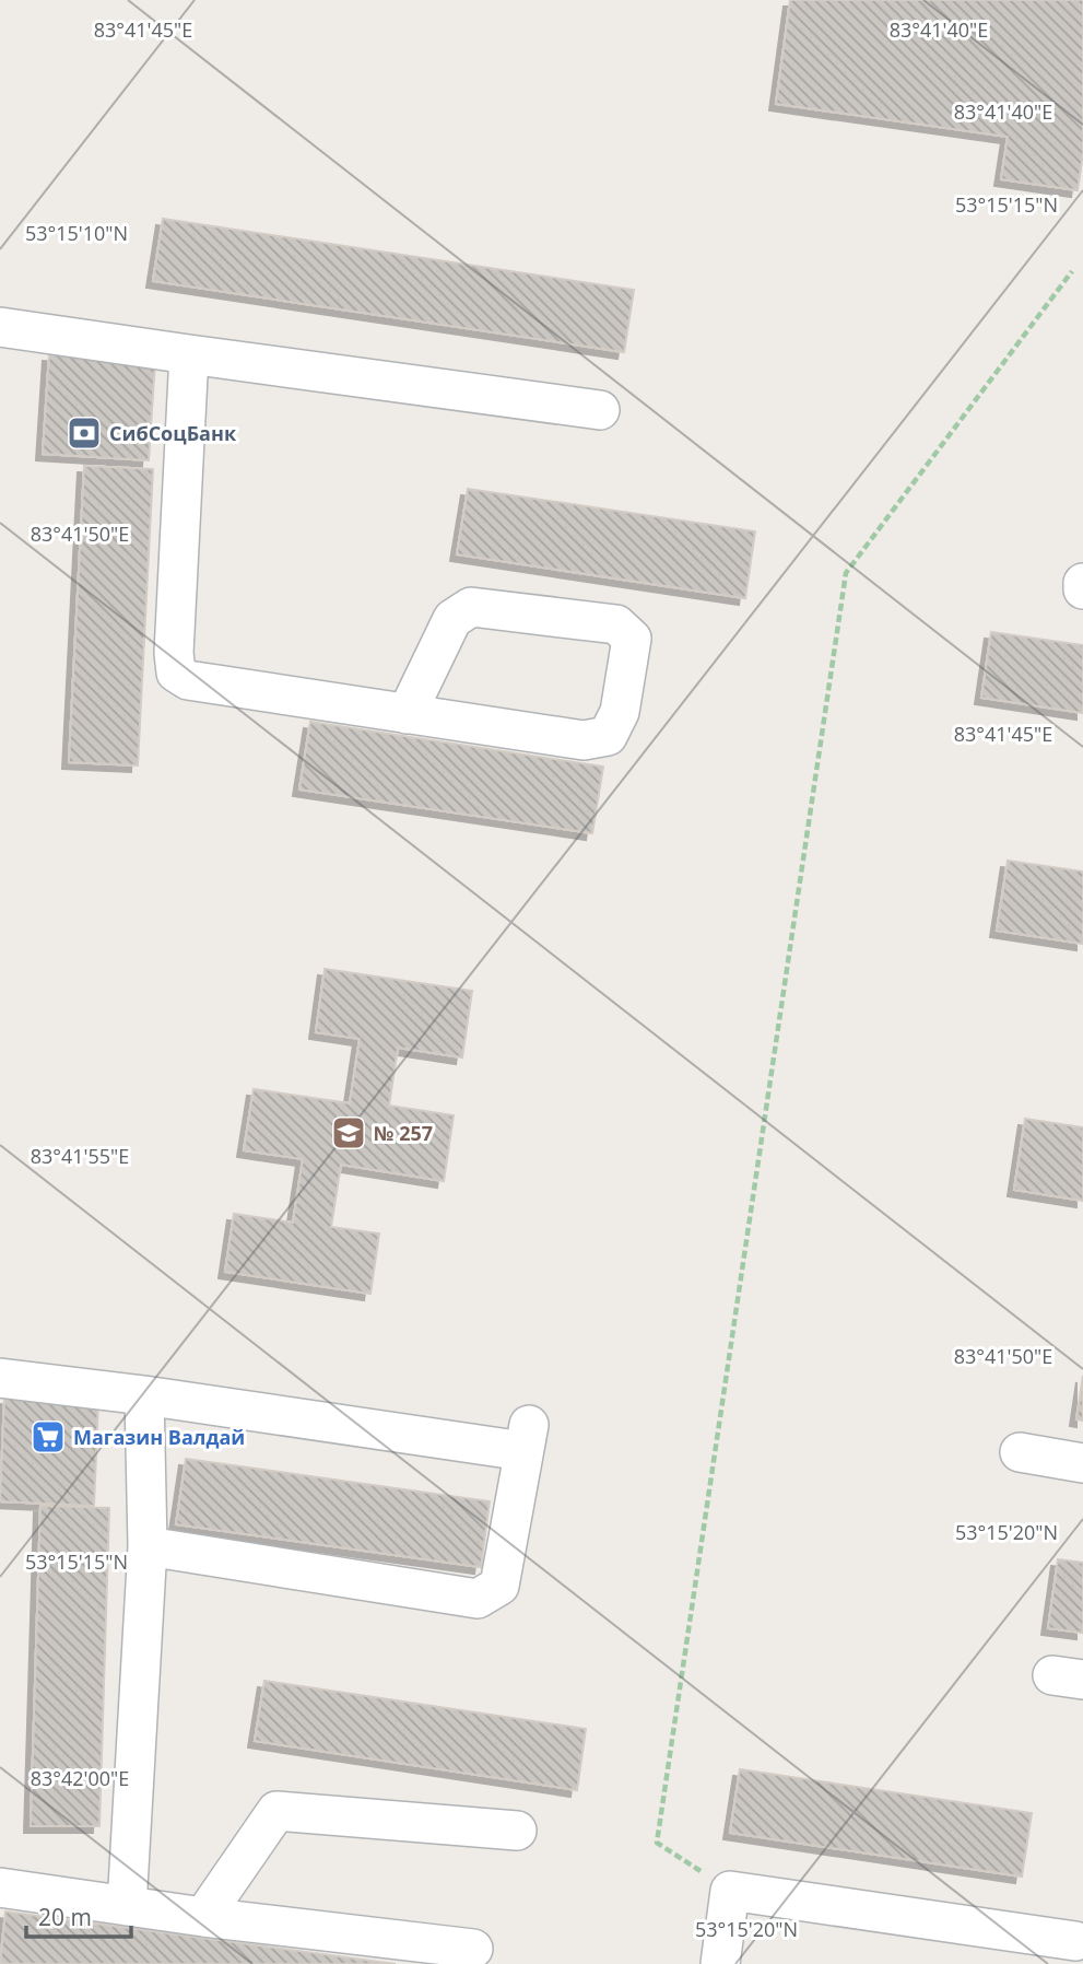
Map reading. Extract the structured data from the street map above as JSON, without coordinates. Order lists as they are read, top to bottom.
{
  "places": {
    "bank": ["СибСоцБанк"],
    "school or university": ["№ 257"],
    "supermarket": ["Магазин Валдай"]
  },
  "scale_bar": "20 m",
  "coordinates": [
    "83°41'45\"E",
    "83°41'40\"E",
    "53°15'15\"N",
    "53°15'10\"N",
    "83°41'50\"E",
    "83°41'55\"E",
    "53°15'20\"N",
    "83°42'00\"E"
  ]
}
